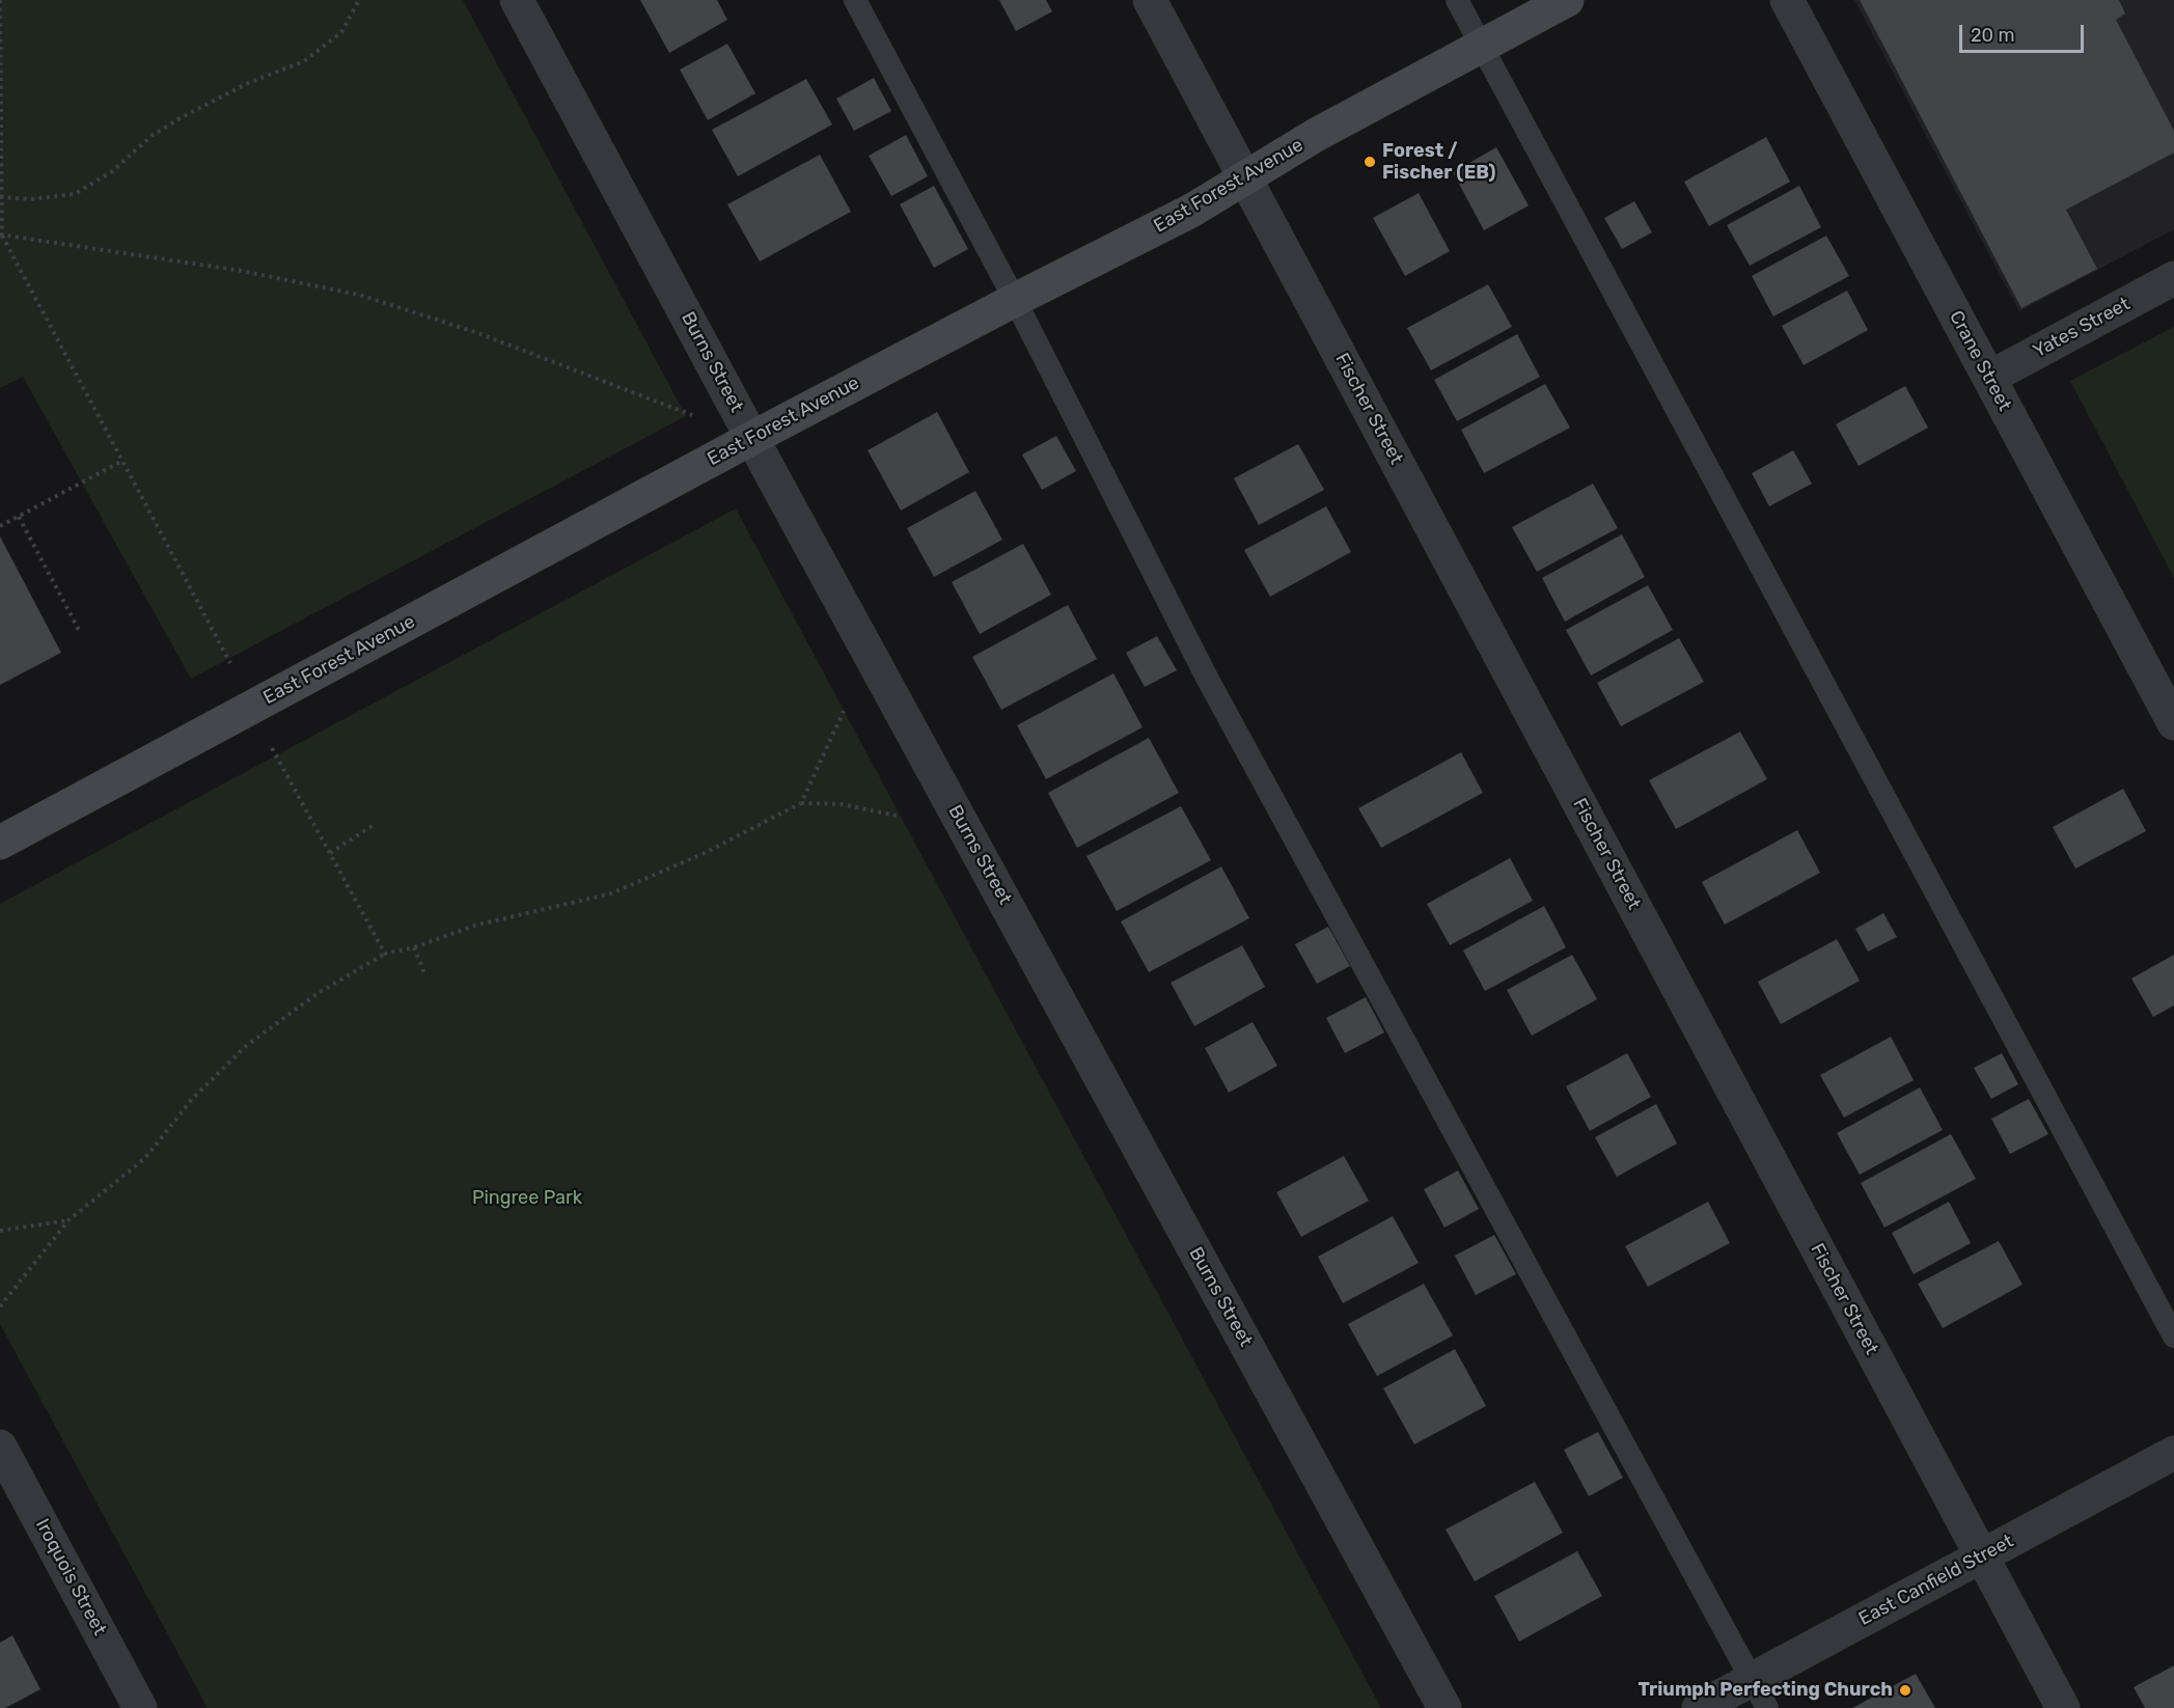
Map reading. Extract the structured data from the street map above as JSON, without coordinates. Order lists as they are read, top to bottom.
{
  "streets": {
    "main road": ["East Forest Avenue"],
    "street": [
      "Yates Street",
      "Crane Street",
      "Burns Street",
      "Fischer Street",
      "Iroquois Street",
      "East Canfield Street"
    ]
  },
  "crossings": [
    ["East Forest Avenue", "Burns Street"],
    ["East Forest Avenue", "Fischer Street"],
    ["Yates Street", "Crane Street"],
    ["Fischer Street", "East Canfield Street"]
  ],
  "parks": ["Pingree Park"],
  "places": ["Forest / Fischer (EB)", "Triumph Perfecting Church"],
  "scale_bar": "20 m"
}
